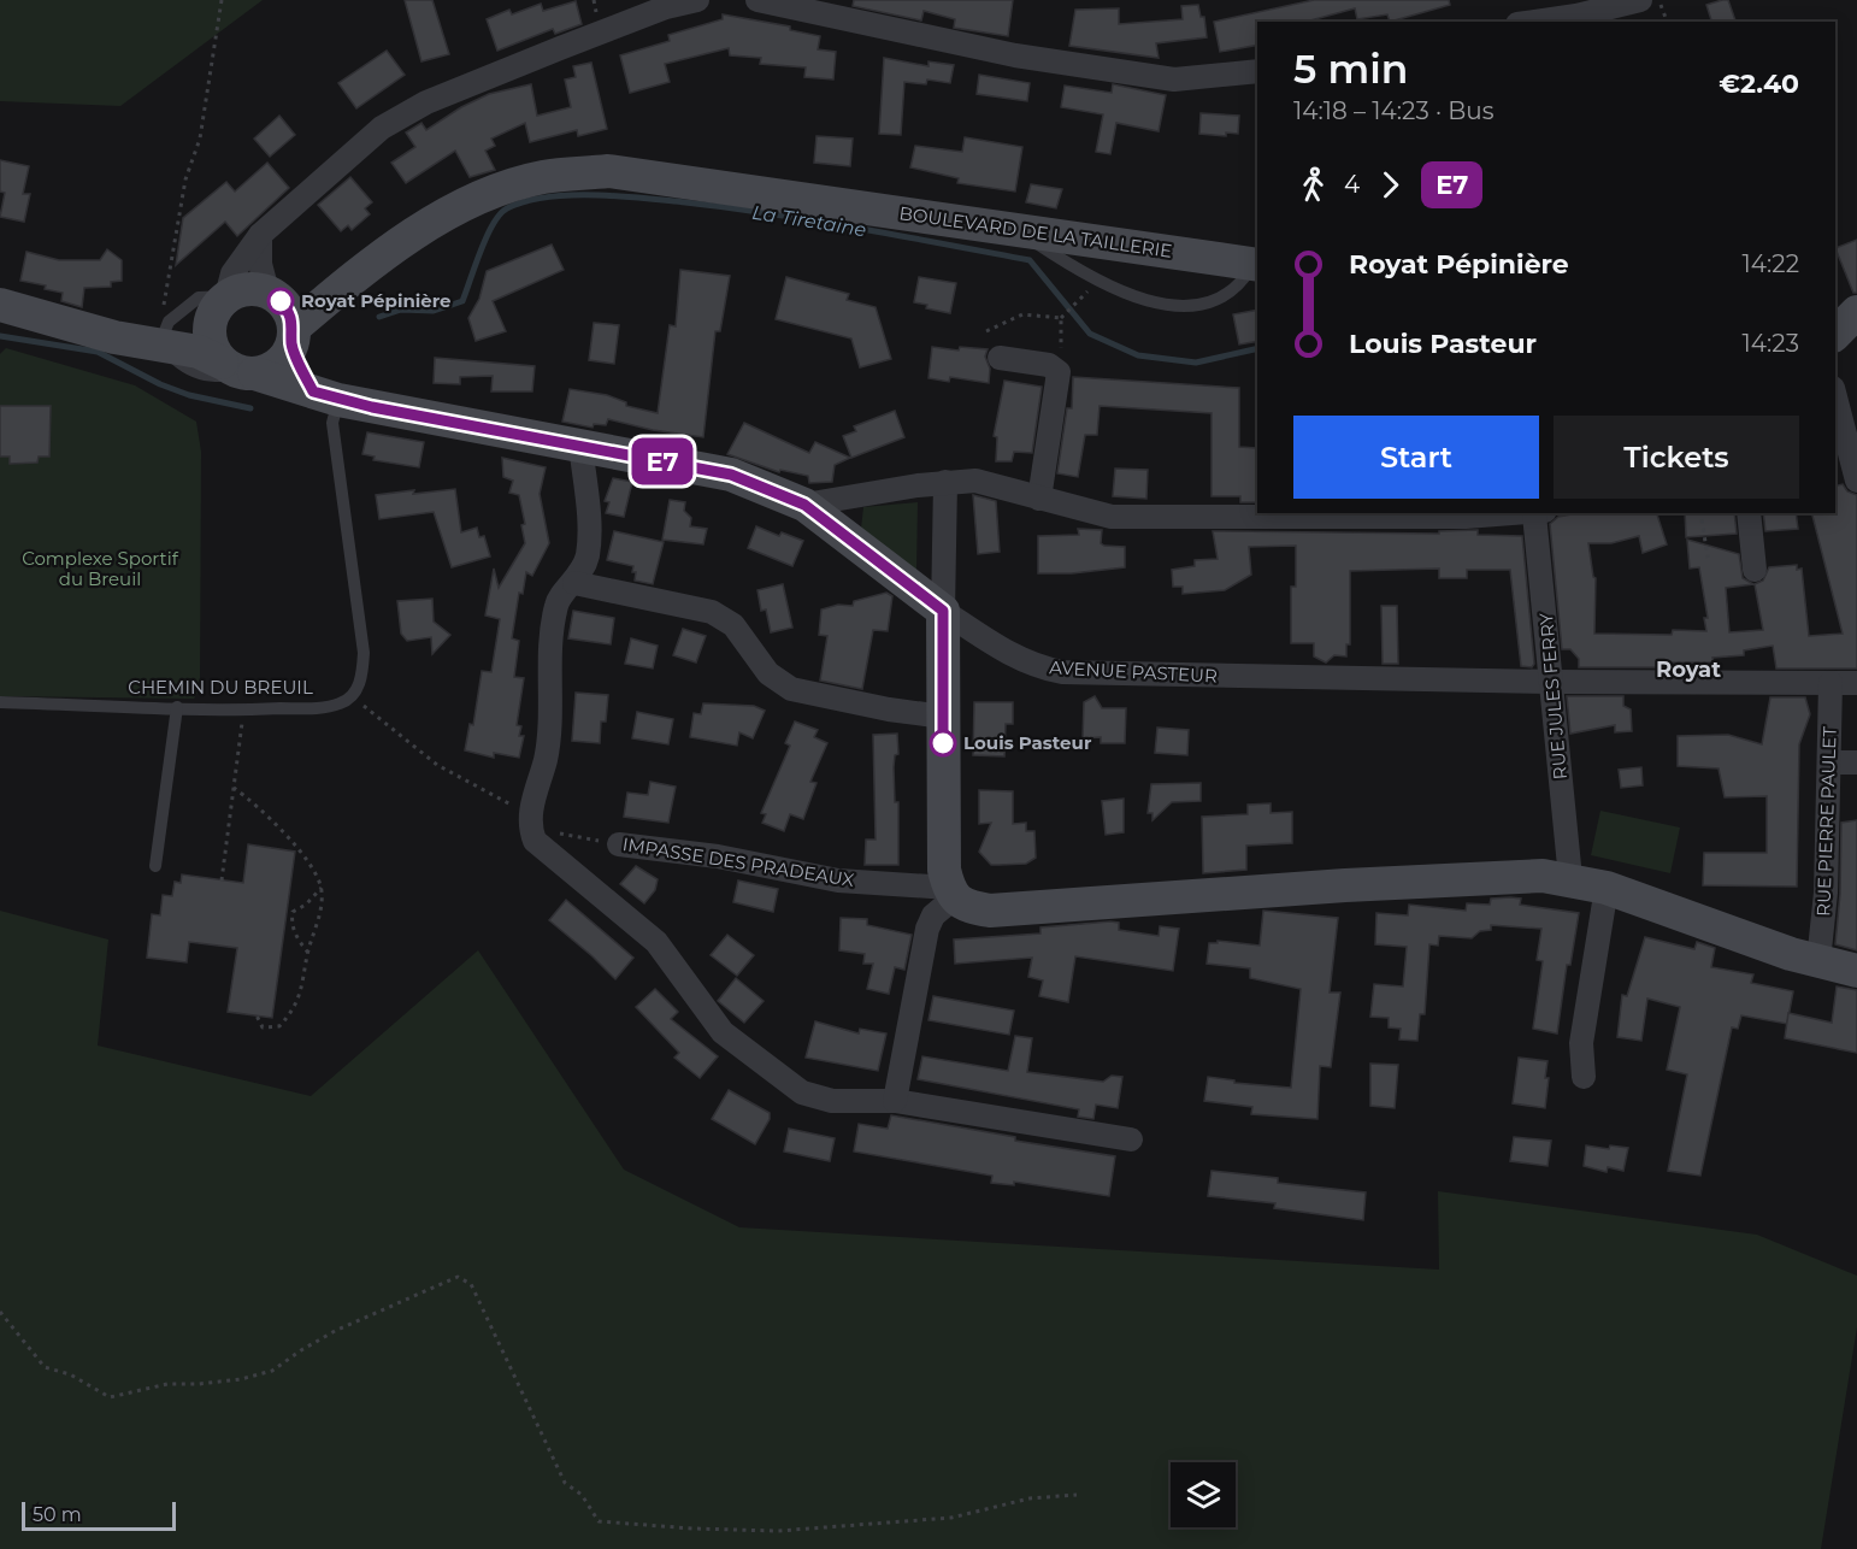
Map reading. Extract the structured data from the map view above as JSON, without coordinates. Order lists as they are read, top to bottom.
{
  "streets": {
    "main road": ["BOULEVARD DE LA TAILLERIE", "AVENUE PASTEUR"],
    "street": ["RUE JULES FERRY", "RUE PIERRE PAULET", "IMPASSE DES PRADEAUX"],
    "lane": ["CHEMIN DU BREUIL"]
  },
  "crossings": [
    ["BOULEVARD DE LA TAILLERIE", "AVENUE PASTEUR"],
    ["AVENUE PASTEUR", "RUE JULES FERRY"],
    ["AVENUE PASTEUR", "RUE PIERRE PAULET"],
    ["CHEMIN DU BREUIL", "IMPASSE DES PRADEAUX"]
  ],
  "districts": ["Royat"],
  "water": ["La Tiretaine"],
  "parks": ["Complexe Sportif du Breuil"],
  "places": ["Royat Pépinière", "Louis Pasteur"],
  "lines": ["bus line E7"],
  "scale_bar": "50 m",
  "page": {
    "on_map": "E7",
    "heading": ["5 min", "14:18 – 14:23 · Bus", "€2.40"],
    "legs": ["4", "E7"],
    "list": [
      {
        "name": "Royat Pépinière",
        "value": "14:22"
      },
      {
        "name": "Louis Pasteur",
        "value": "14:23"
      }
    ],
    "buttons": ["Start", "Tickets"],
    "scale": "50 m"
  }
}
